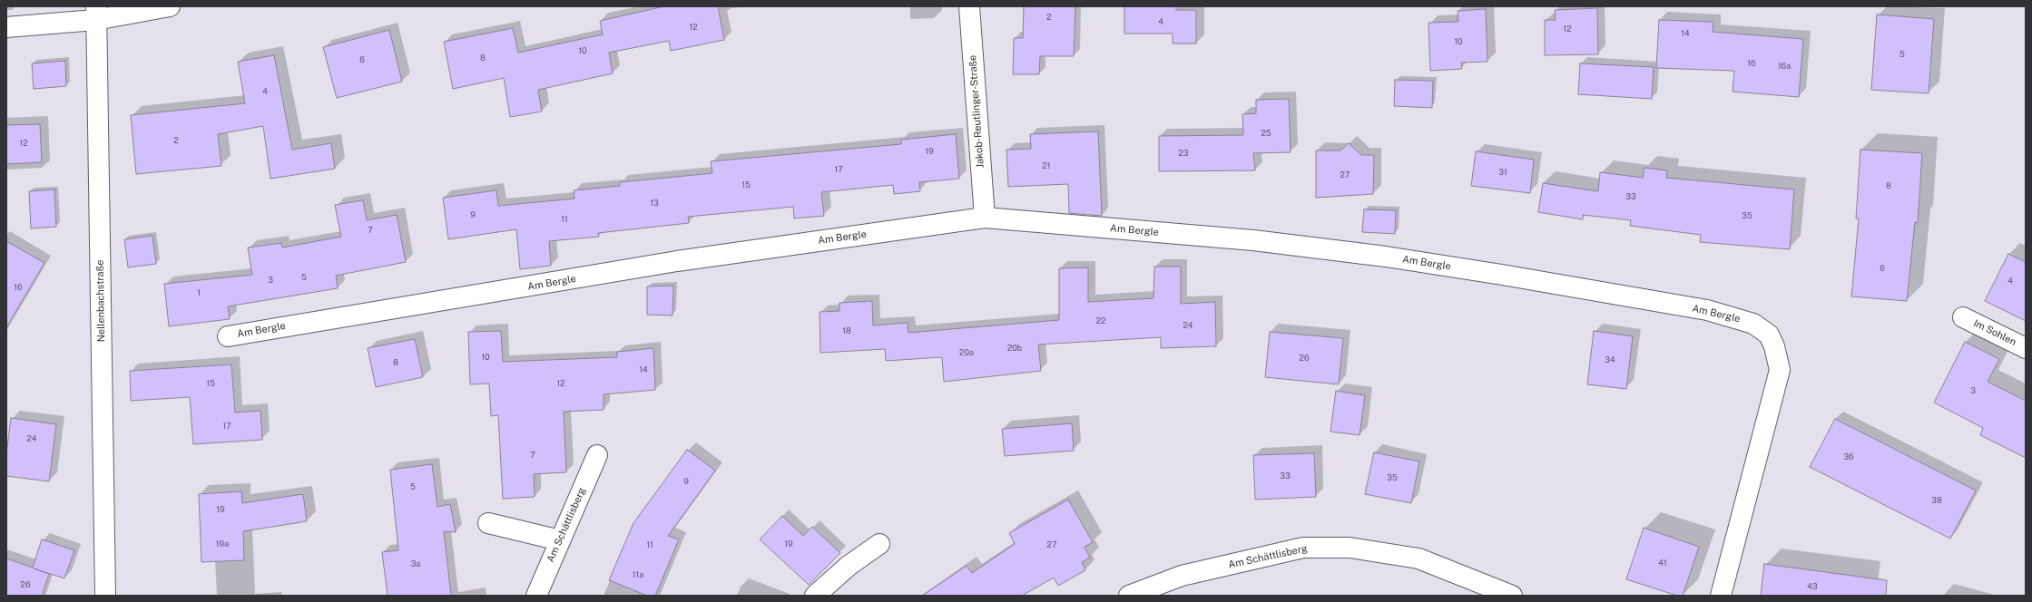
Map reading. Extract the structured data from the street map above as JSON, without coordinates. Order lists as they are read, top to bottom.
{
  "streets": {
    "street": [
      "Jakob-Reutlinger-Straße",
      "Am Bergle",
      "Nellenbachstraße",
      "Im Sohlen",
      "Am Schättlisberg"
    ]
  },
  "crossings": [
    ["Jakob-Reutlinger-Straße", "Am Bergle"]
  ],
  "house_numbers": [
    "2",
    "4",
    "12",
    "12",
    "14",
    "10",
    "10",
    "5",
    "8",
    "6",
    "16",
    "16a",
    "4",
    "25",
    "2",
    "12",
    "19",
    "23",
    "21",
    "17",
    "31",
    "27",
    "15",
    "8",
    "33",
    "13",
    "9",
    "35",
    "11",
    "7",
    "6",
    "5",
    "3",
    "4",
    "16",
    "1",
    "22",
    "24",
    "18",
    "20b",
    "20a",
    "10",
    "26",
    "34",
    "8",
    "14",
    "15",
    "12",
    "3",
    "17",
    "24",
    "7",
    "36",
    "33",
    "35",
    "9",
    "5",
    "38",
    "19",
    "19a",
    "19",
    "11",
    "27",
    "41",
    "3a",
    "11a",
    "26",
    "43"
  ]
}
